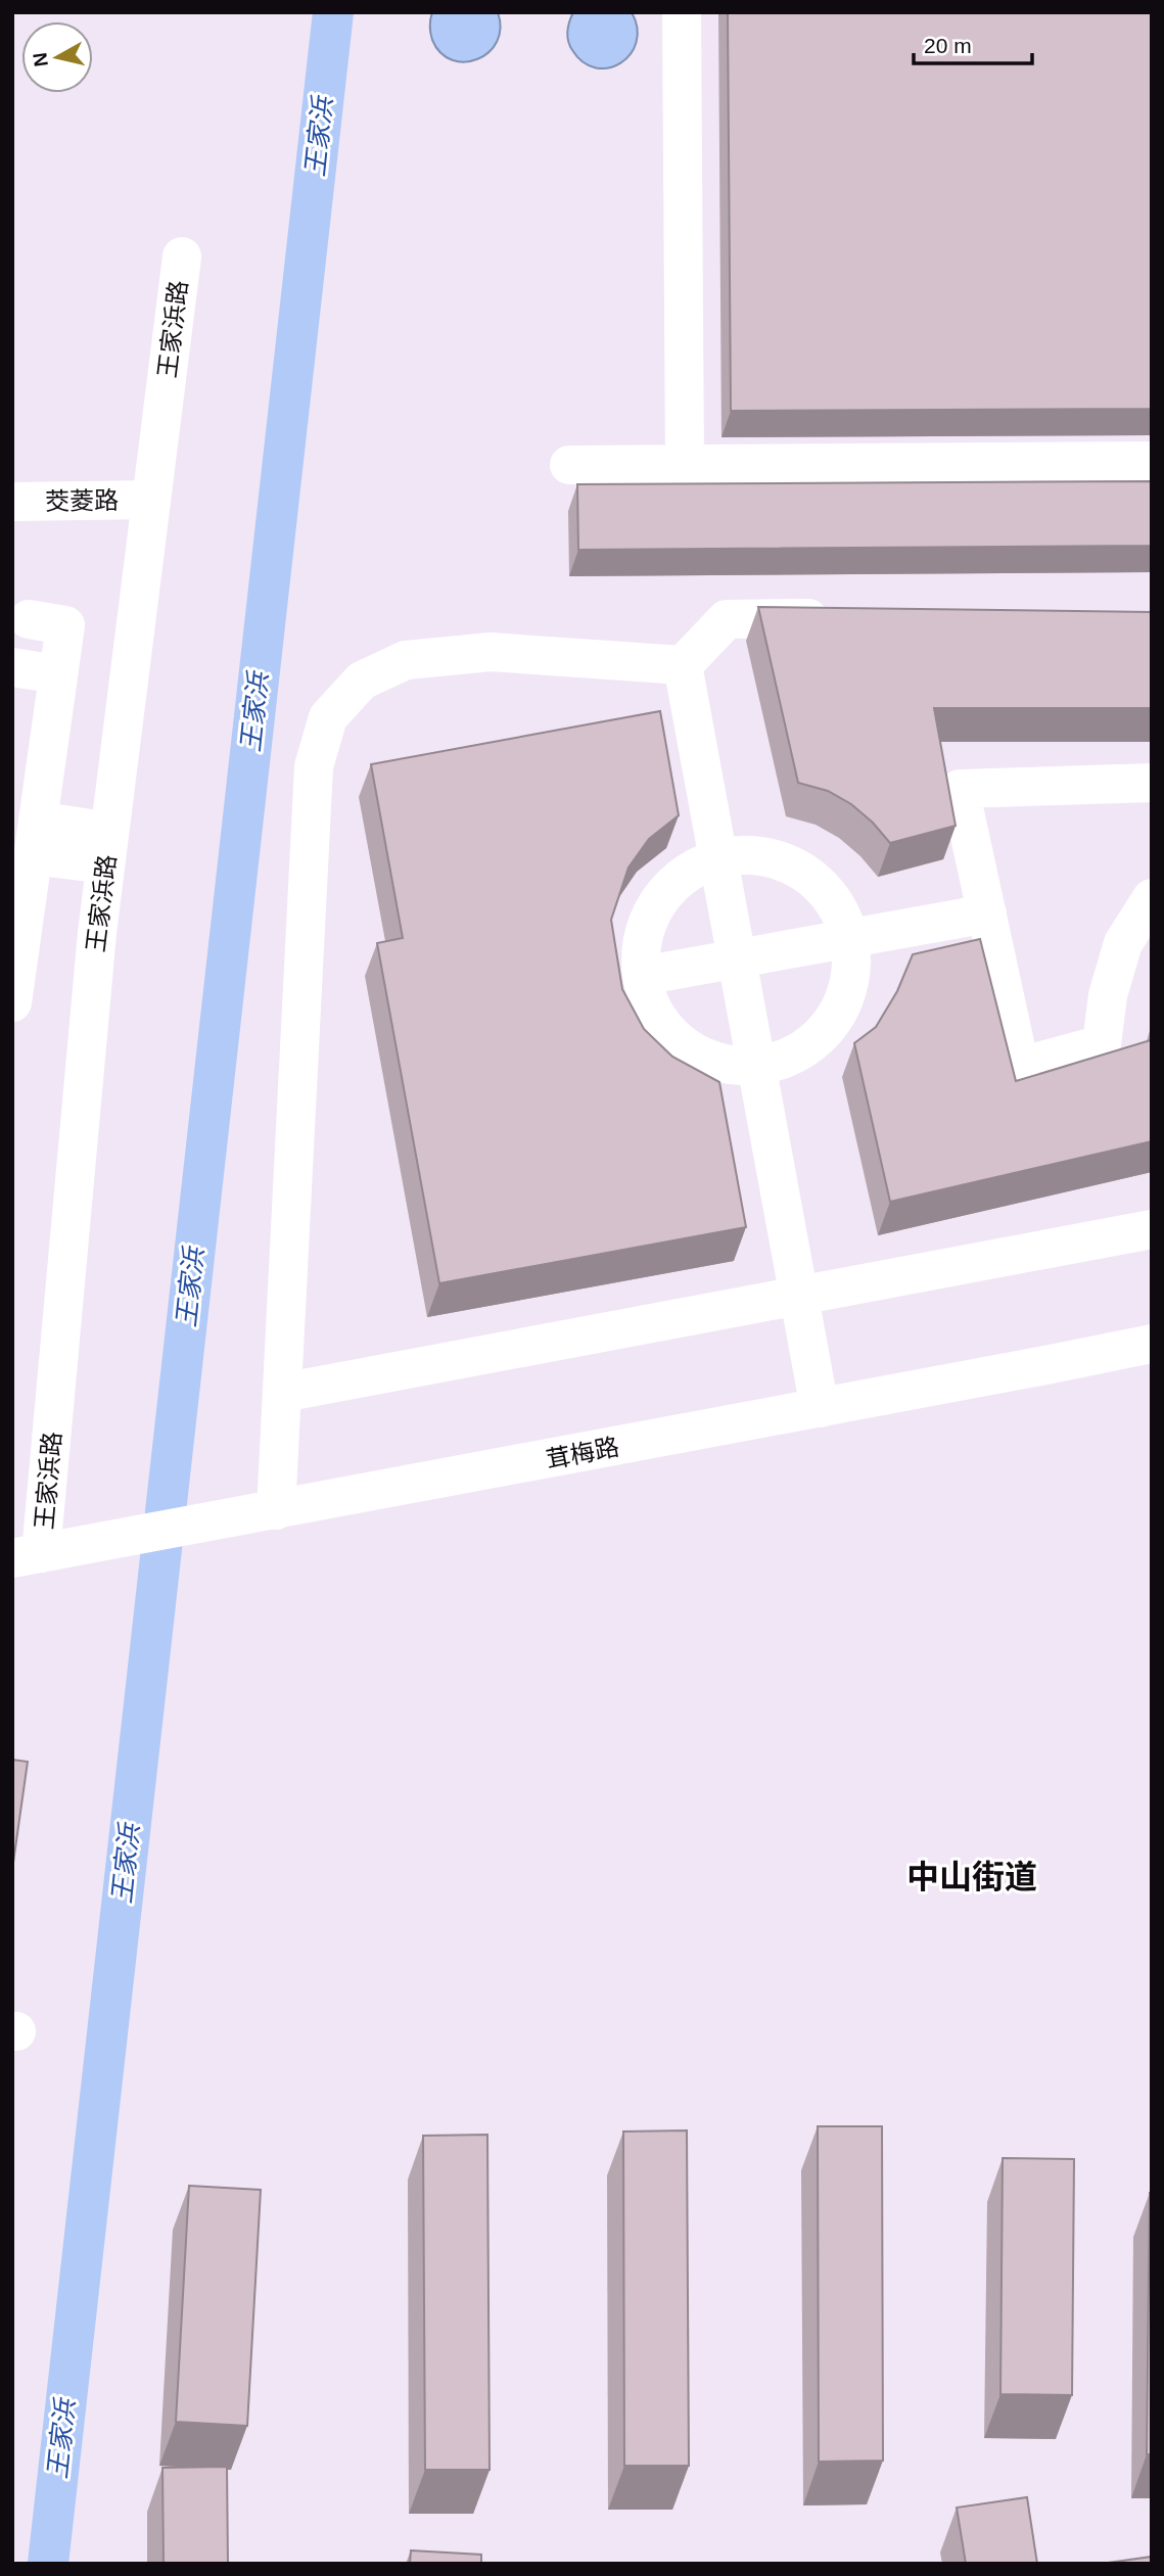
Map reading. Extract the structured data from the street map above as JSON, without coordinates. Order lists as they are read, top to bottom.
{
  "streets": {
    "street": ["王家浜路", "茭菱路", "茸梅路"]
  },
  "crossings": [
    ["王家浜路", "茭菱路"],
    ["王家浜路", "茸梅路"]
  ],
  "districts": ["中山街道"],
  "water": ["王家浜"],
  "scale_bar": "20 m",
  "north": "left"
}
